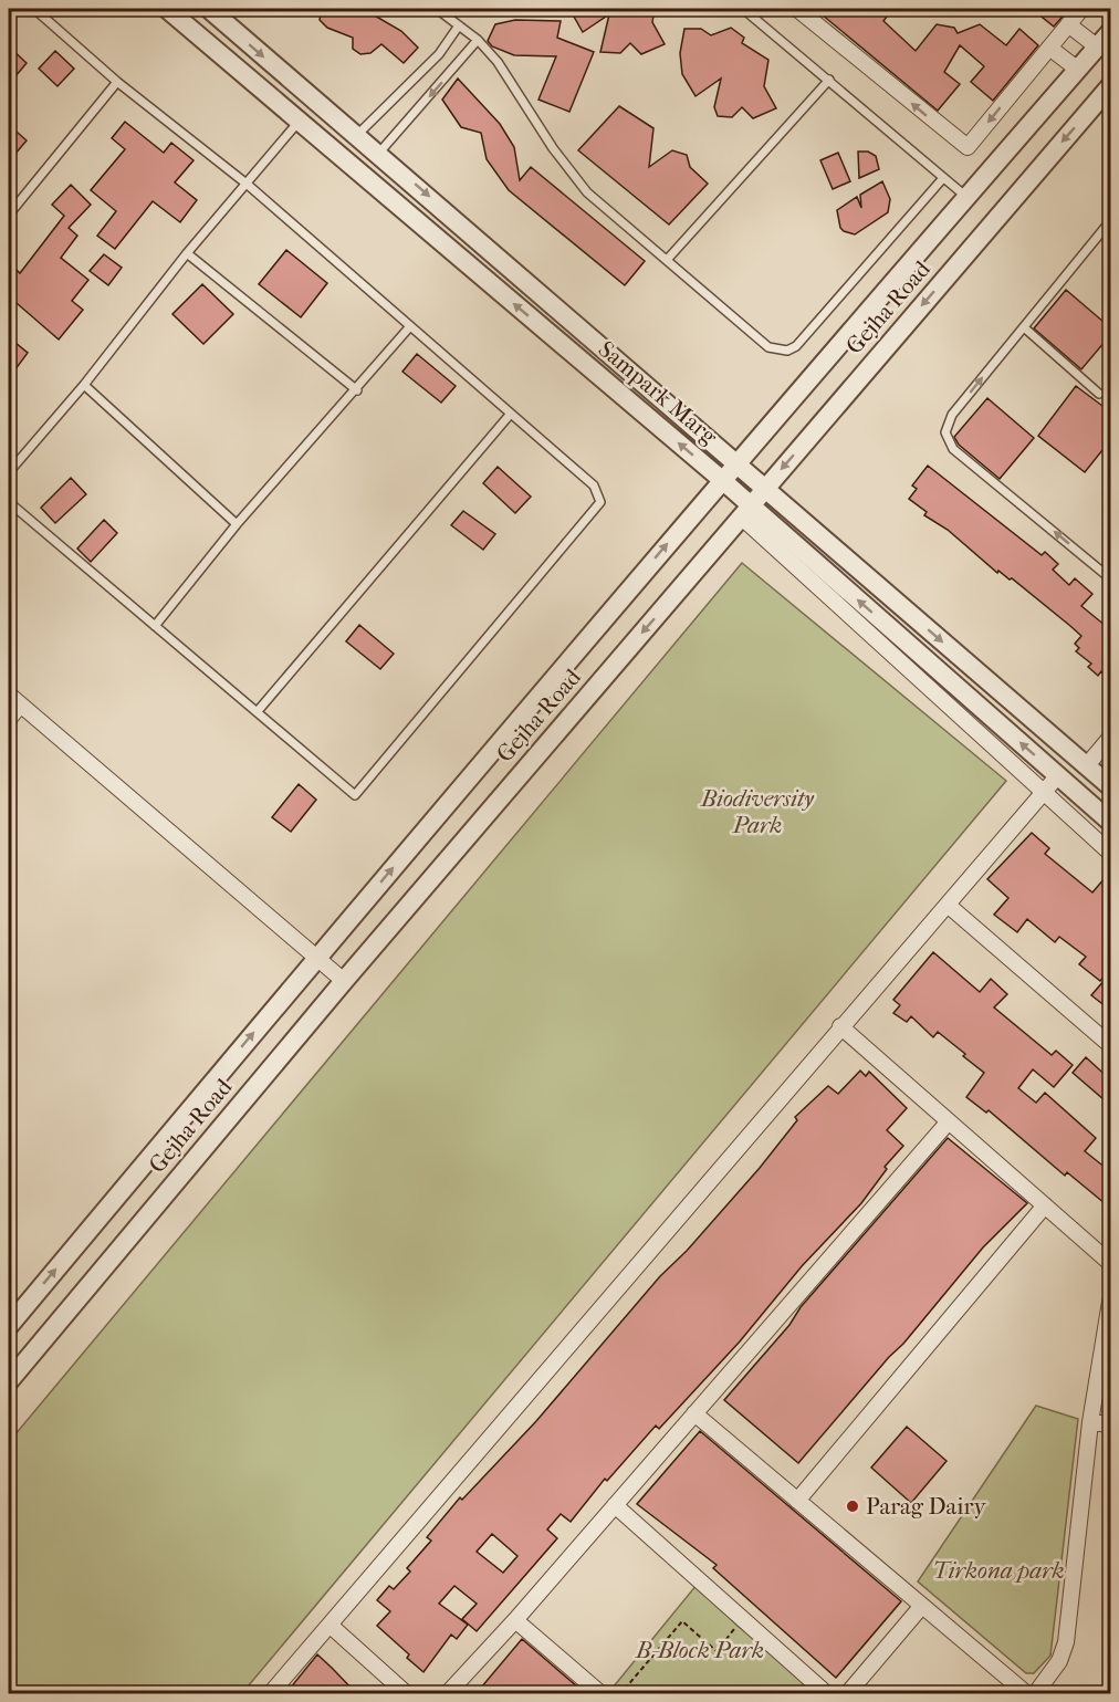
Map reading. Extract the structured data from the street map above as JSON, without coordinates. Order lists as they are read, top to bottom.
{
  "streets": {
    "street": ["Gejha Road", "Sampark Marg"]
  },
  "crossings": [
    ["Gejha Road", "Sampark Marg"]
  ],
  "parks": ["Biodiversity Park", "Tirkona park", "B-Block Park"],
  "places": ["Parag Dairy"]
}
